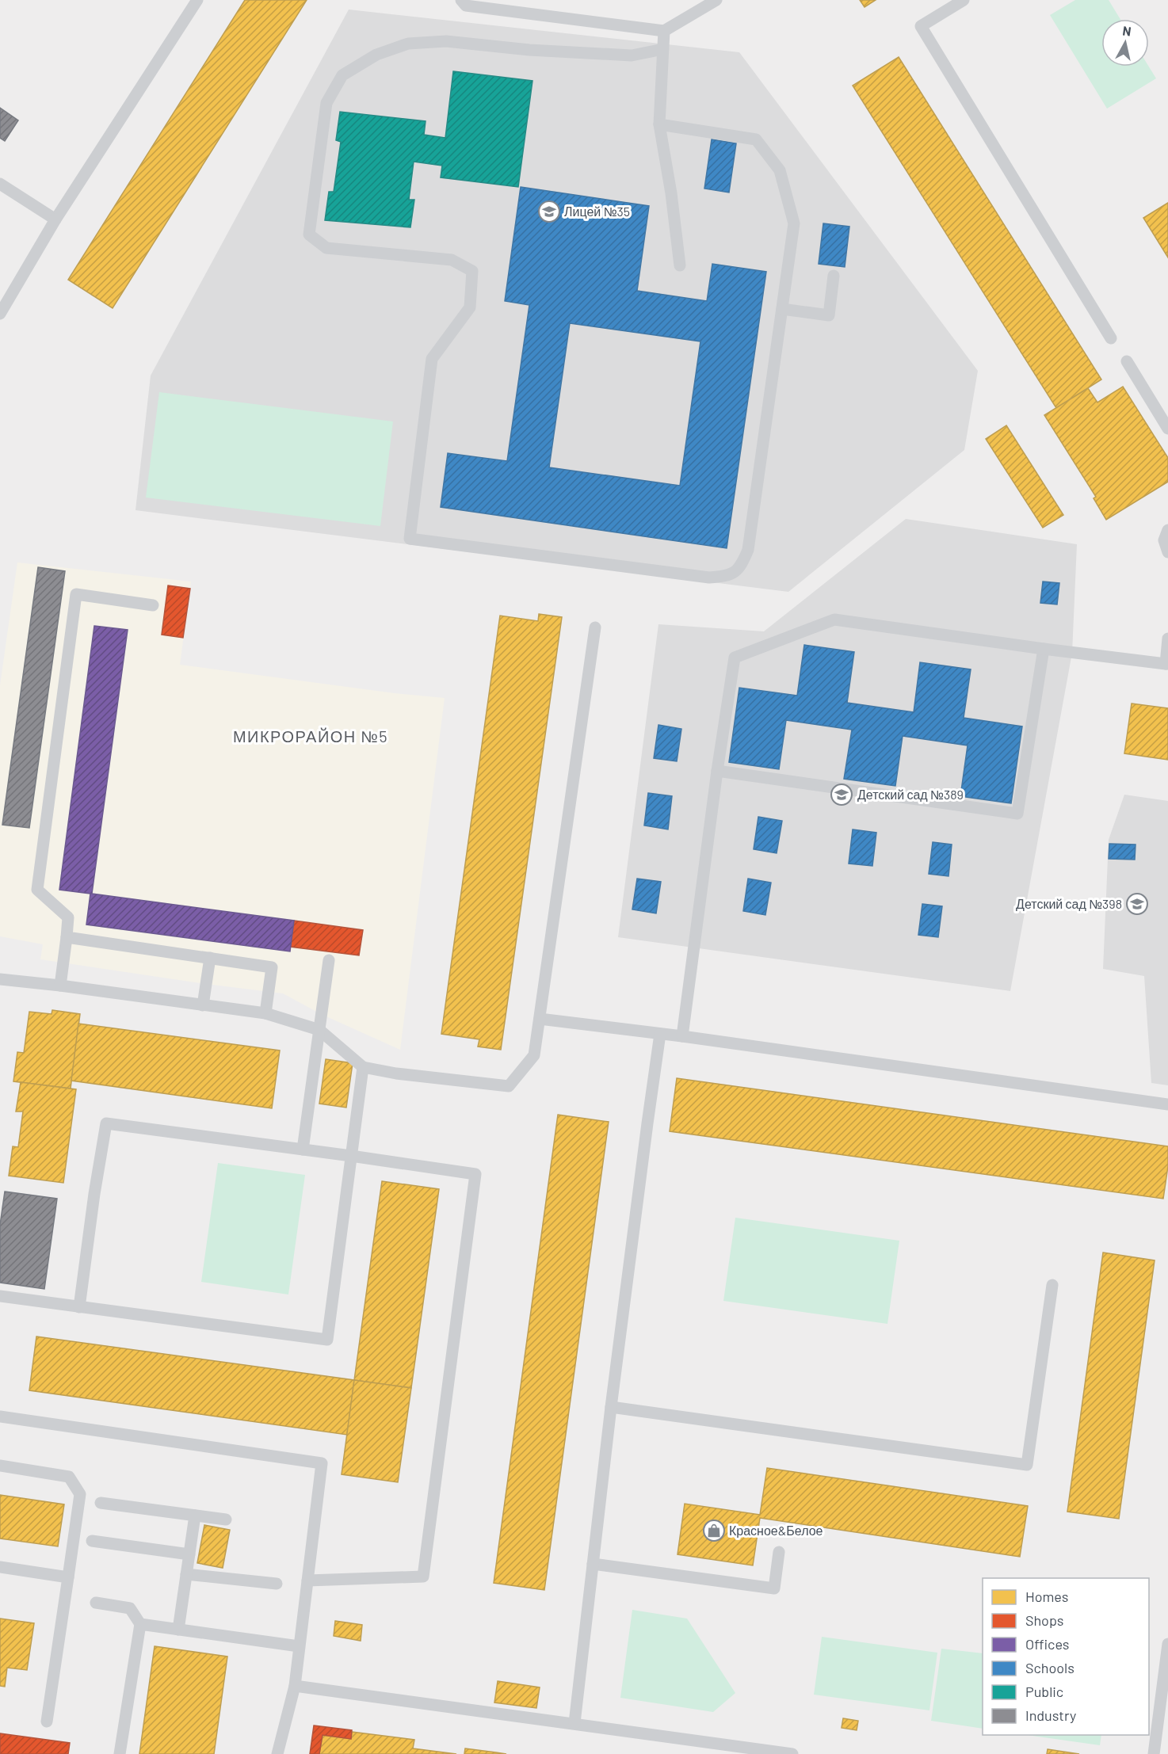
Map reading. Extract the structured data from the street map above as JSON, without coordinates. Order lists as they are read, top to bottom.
{
  "districts": ["МИКРОРАЙОН №5"],
  "places": {
    "school or university": ["Лицей №35", "Детский сад №389", "Детский сад №398"],
    "shop": ["Красное&Белое"]
  },
  "legend": [
    "Homes",
    "Shops",
    "Offices",
    "Schools",
    "Public",
    "Industry"
  ],
  "north": "top"
}
